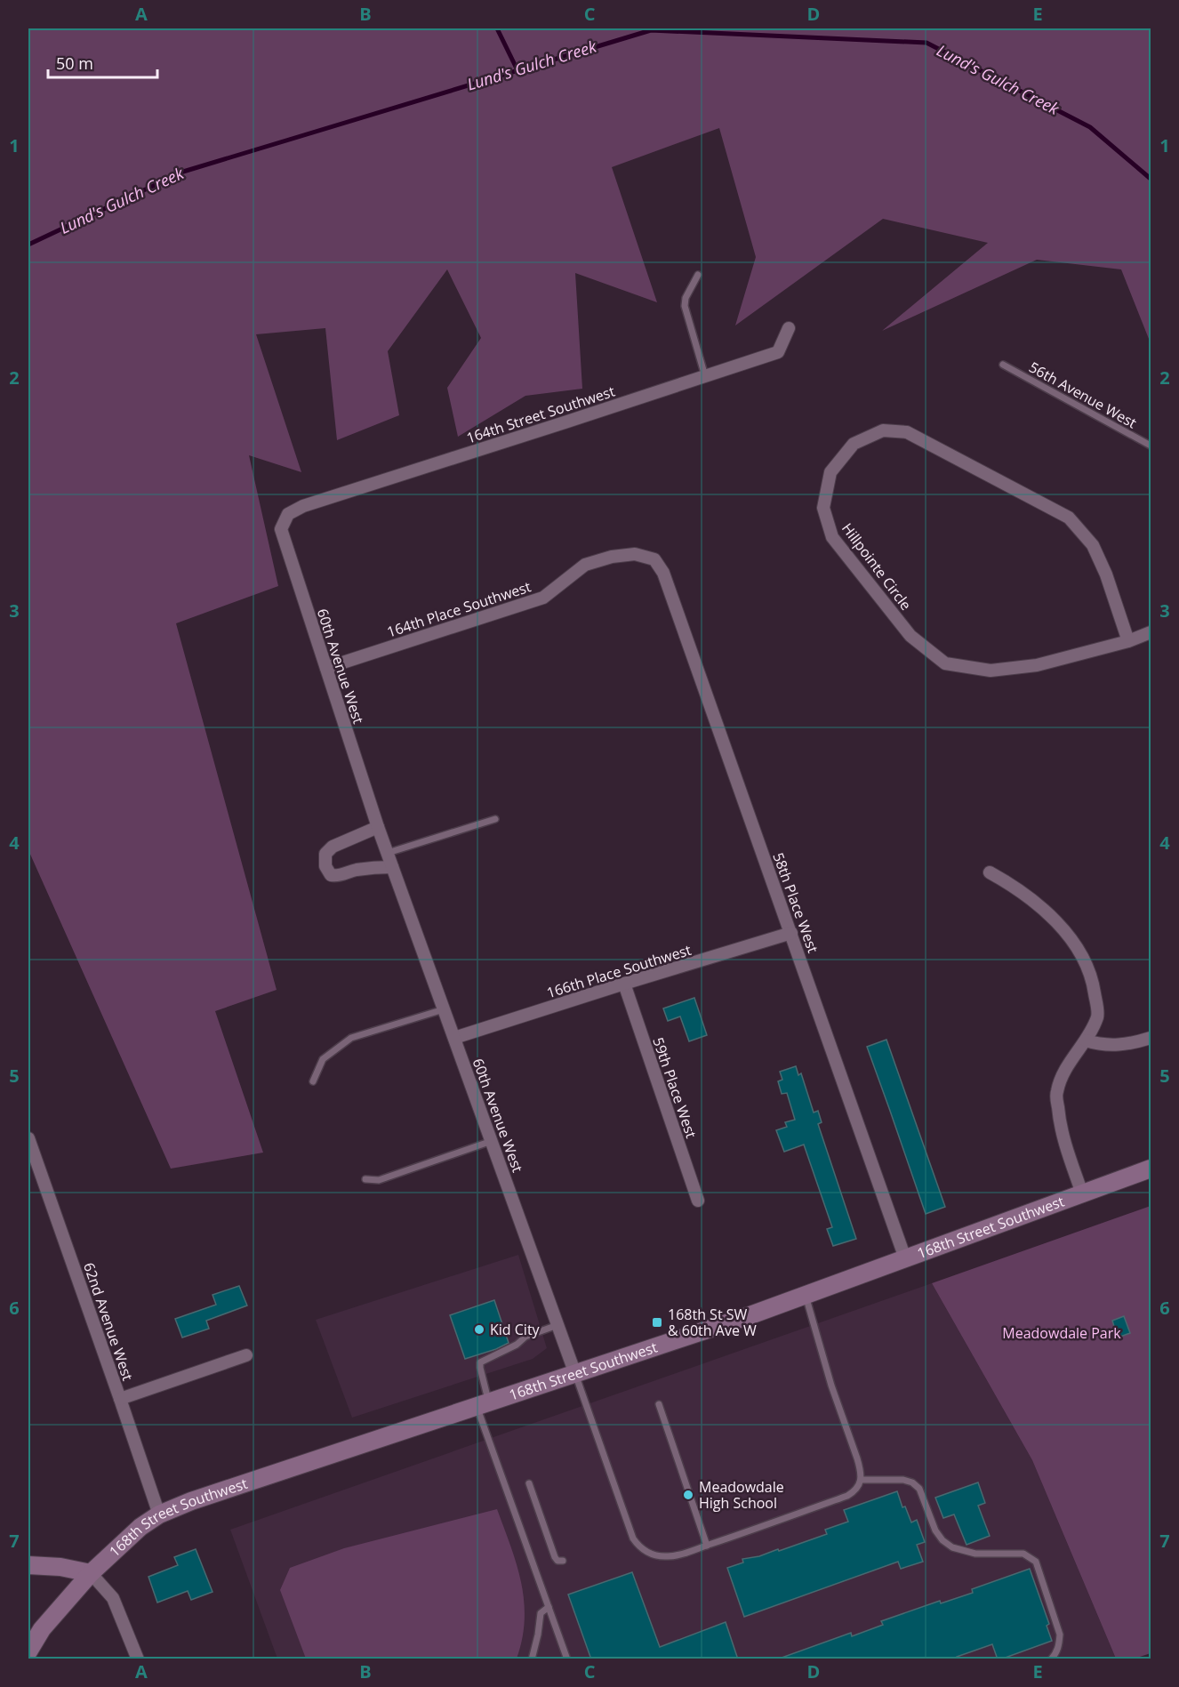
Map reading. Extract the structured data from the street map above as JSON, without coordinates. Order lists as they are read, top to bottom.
{
  "streets": {
    "main road": ["168th Street Southwest"],
    "street": [
      "164th Street Southwest",
      "Hillpointe Circle",
      "164th Place Southwest",
      "60th Avenue West",
      "58th Place West",
      "166th Place Southwest",
      "59th Place West",
      "62nd Avenue West"
    ],
    "lane": ["56th Avenue West"]
  },
  "crossings": [
    ["164th Street Southwest", "60th Avenue West"],
    ["164th Place Southwest", "60th Avenue West"],
    ["164th Place Southwest", "58th Place West"],
    ["60th Avenue West", "166th Place Southwest"],
    ["60th Avenue West", "168th Street Southwest"],
    ["58th Place West", "166th Place Southwest"],
    ["58th Place West", "168th Street Southwest"],
    ["166th Place Southwest", "59th Place West"],
    ["168th Street Southwest", "62nd Avenue West"]
  ],
  "water": ["Lund's Gulch Creek"],
  "parks": ["Meadowdale Park"],
  "places": {
    "transit": ["168th St SW & 60th Ave W"],
    "other": ["Kid City", "Meadowdale High School"]
  },
  "scale_bar": "50 m",
  "grid": {
    "columns": [
      "A",
      "B",
      "C",
      "D",
      "E"
    ],
    "rows": [
      "1",
      "2",
      "3",
      "4",
      "5",
      "6",
      "7"
    ]
  }
}
